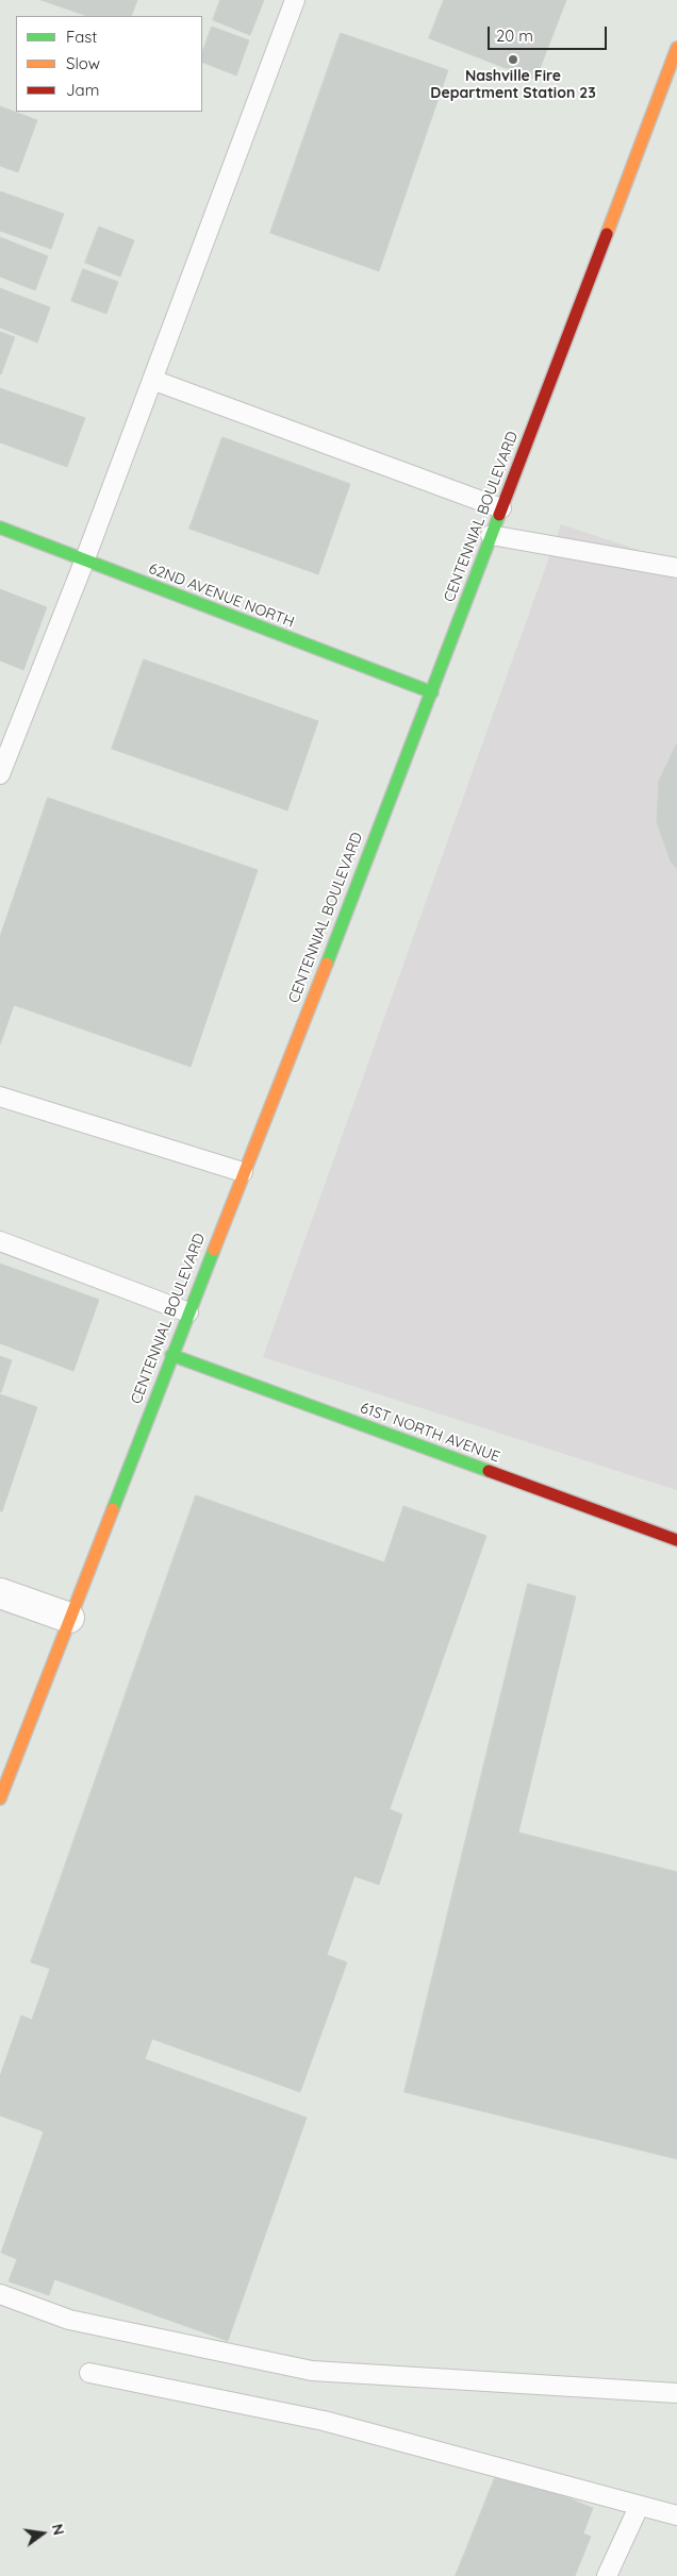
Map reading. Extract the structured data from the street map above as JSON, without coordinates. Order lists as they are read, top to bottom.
{
  "streets": {
    "main road": ["CENTENNIAL BOULEVARD", "62ND AVENUE NORTH", "61ST NORTH AVENUE"]
  },
  "crossings": [
    ["CENTENNIAL BOULEVARD", "62ND AVENUE NORTH"],
    ["CENTENNIAL BOULEVARD", "61ST NORTH AVENUE"]
  ],
  "places": ["Nashville Fire Department Station 23"],
  "legend": ["Fast", "Slow", "Jam"],
  "scale_bar": "20 m",
  "north": "right"
}
